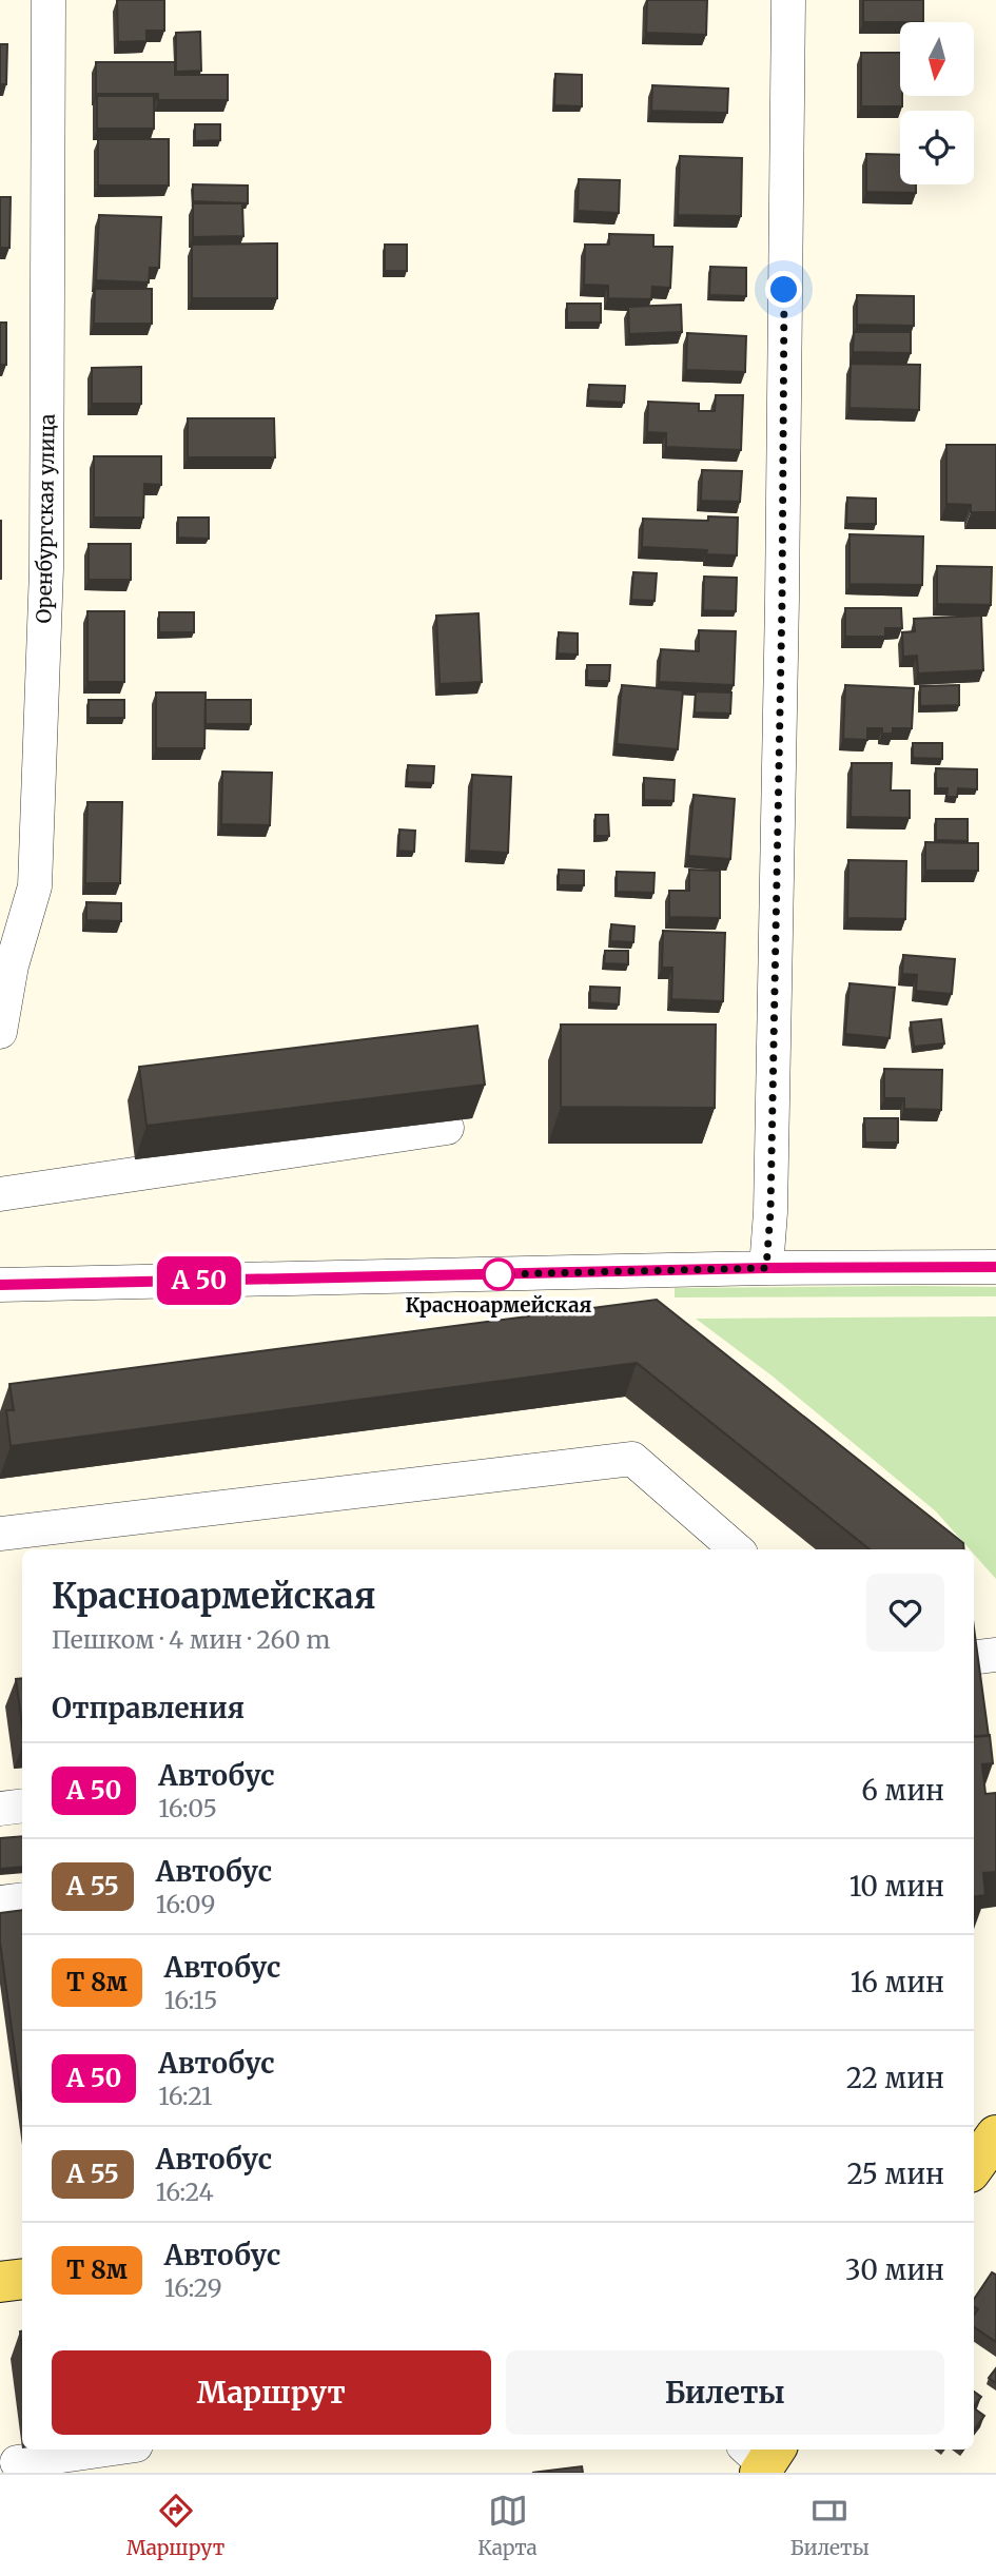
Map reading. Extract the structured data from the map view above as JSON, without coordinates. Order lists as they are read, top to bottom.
{
  "streets": {
    "street": ["Оренбургская улица"]
  },
  "places": ["Красноармейская"],
  "north": "bottom",
  "page": {
    "on_map": "А 50",
    "heading": [
      ["Красноармейская", "Пешком · 4 мин · 260 m"],
      "Отправления"
    ],
    "list": [
      {
        "mark": "А 50",
        "name": "Автобус",
        "note": "16:05",
        "value": "6 мин"
      },
      {
        "mark": "А 55",
        "name": "Автобус",
        "note": "16:09",
        "value": "10 мин"
      },
      {
        "mark": "Т 8м",
        "name": "Автобус",
        "note": "16:15",
        "value": "16 мин"
      },
      {
        "mark": "А 50",
        "name": "Автобус",
        "note": "16:21",
        "value": "22 мин"
      },
      {
        "mark": "А 55",
        "name": "Автобус",
        "note": "16:24",
        "value": "25 мин"
      },
      {
        "mark": "Т 8м",
        "name": "Автобус",
        "note": "16:29",
        "value": "30 мин"
      }
    ],
    "buttons": ["Маршрут", "Билеты"],
    "tabs": ["Маршрут", "Карта", "Билеты"]
  }
}
